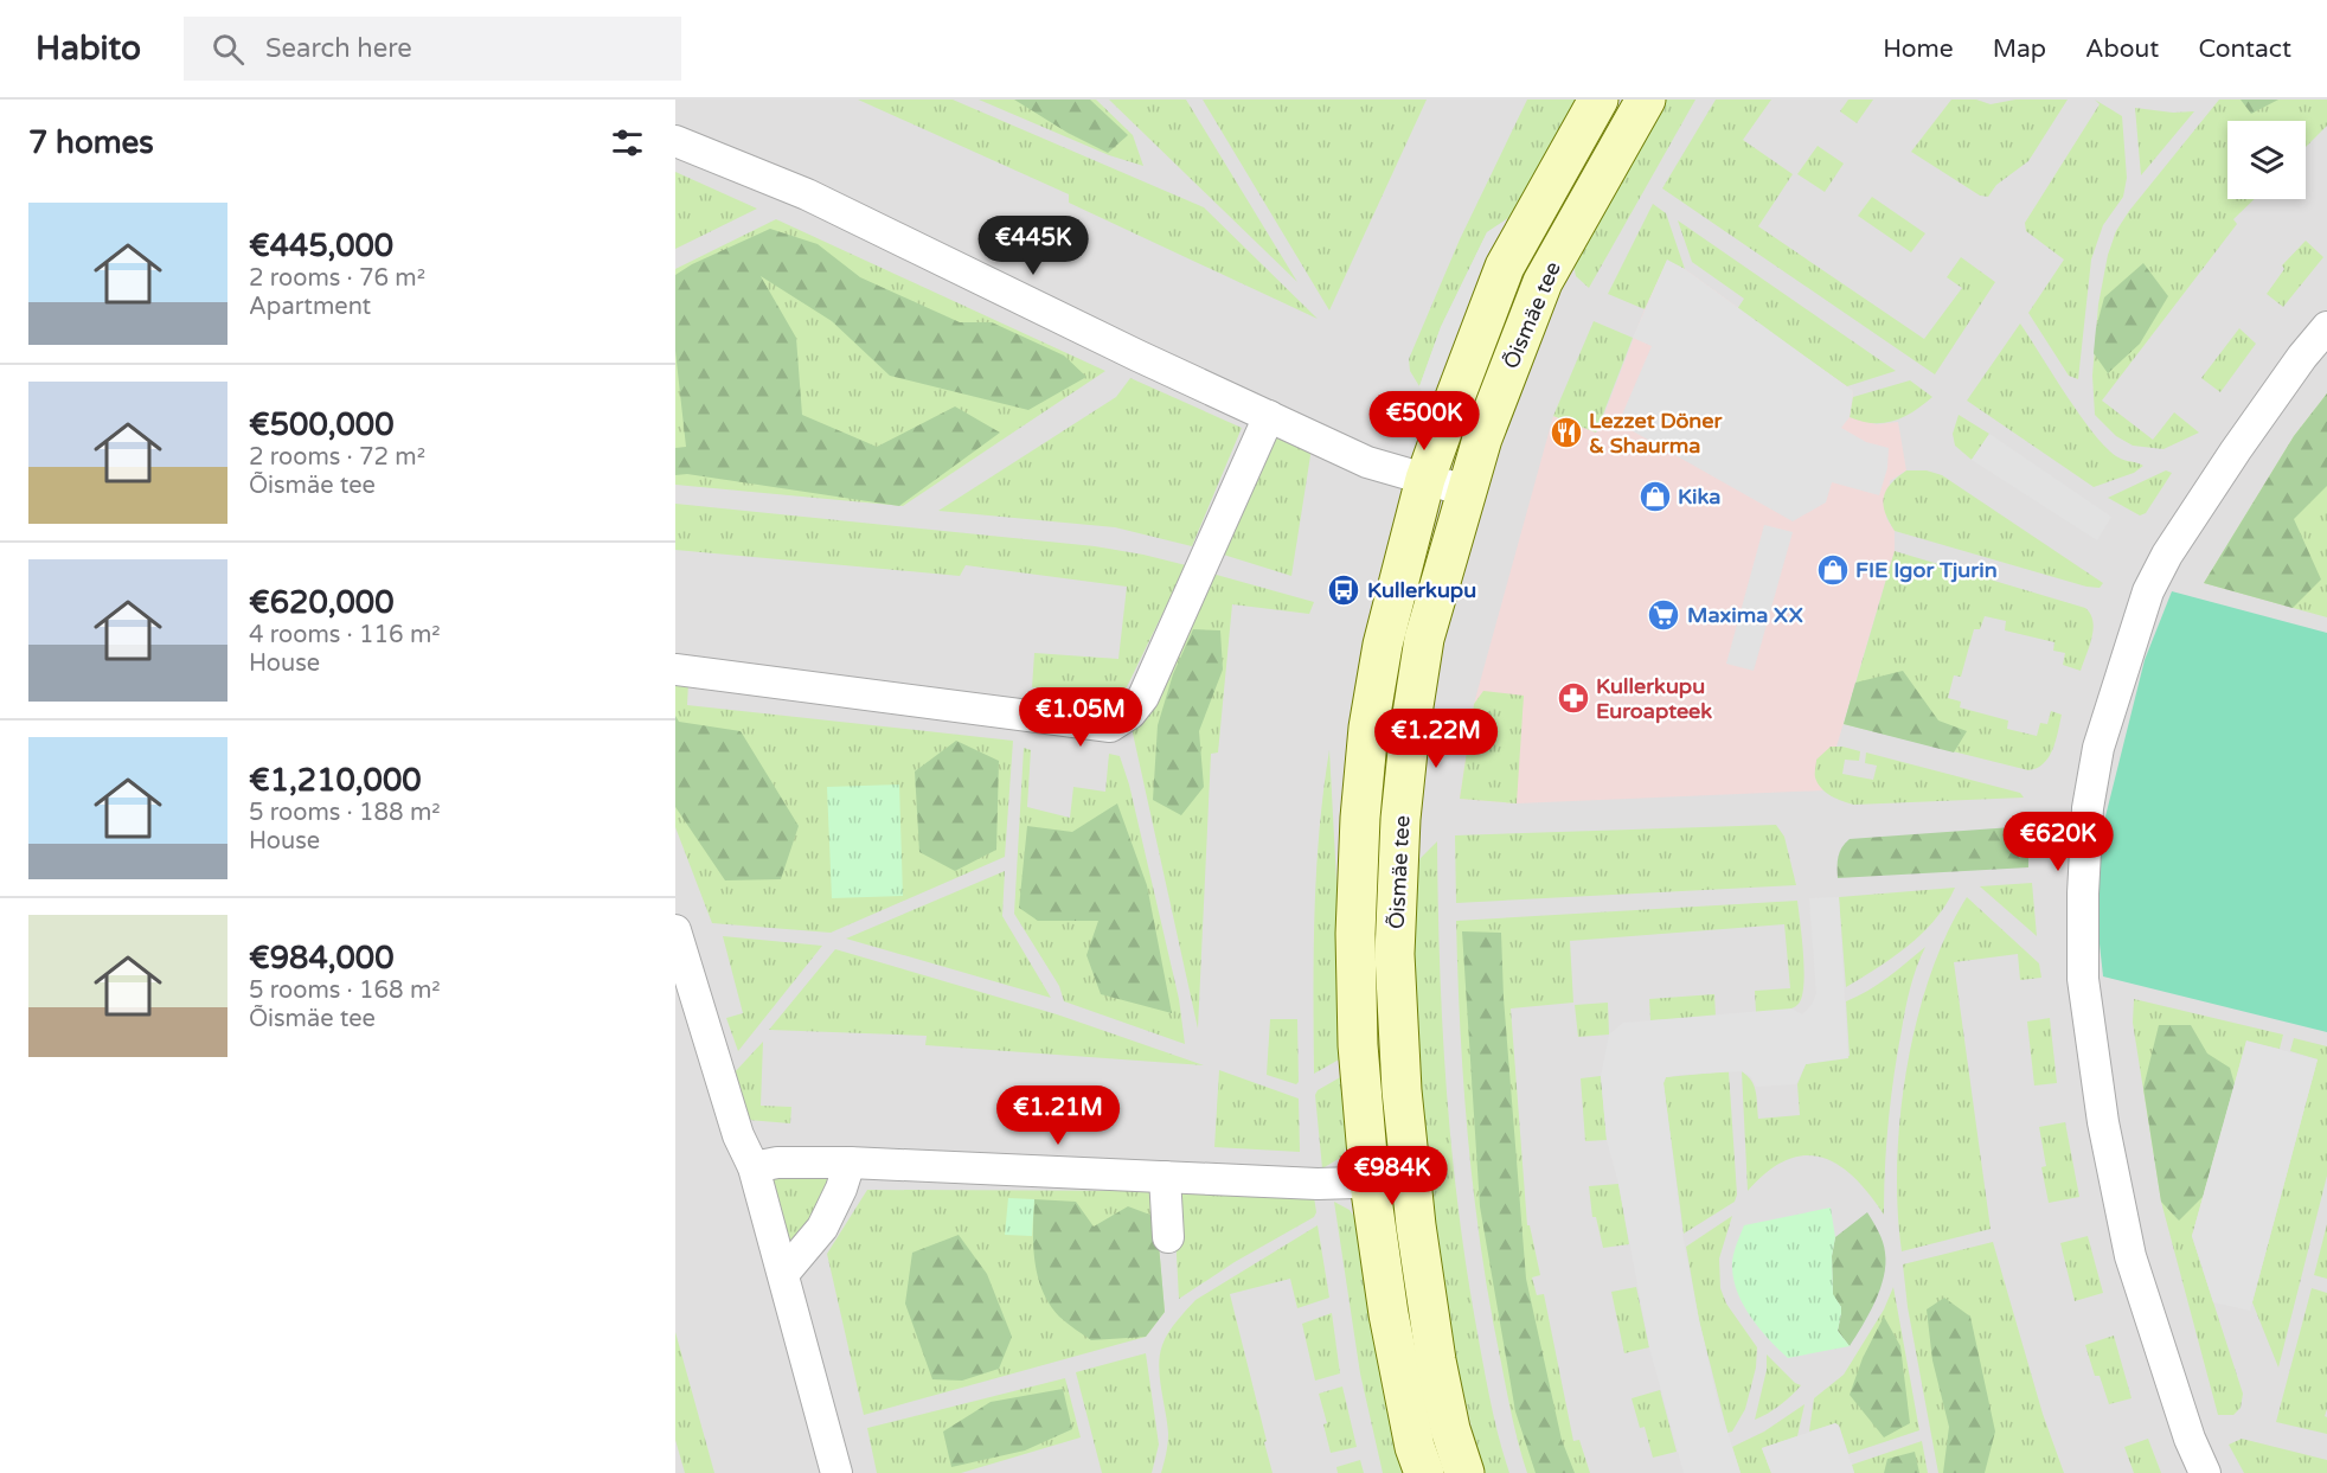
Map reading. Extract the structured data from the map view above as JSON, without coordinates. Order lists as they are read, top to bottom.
{
  "streets": {
    "main road": ["Õismäe tee"]
  },
  "places": {
    "restaurant": ["Lezzet Döner & Shaurma"],
    "shop": ["Kika", "FIE Igor Tjurin"],
    "bus stop": ["Kullerkupu"],
    "supermarket": ["Maxima XX"],
    "pharmacy": ["Kullerkupu Euroapteek"]
  },
  "page": {
    "header": "Habito",
    "search": "Search here",
    "nav": [
      "Home",
      "Map",
      "About",
      "Contact"
    ],
    "heading": "7 homes",
    "list": [
      {
        "name": "€445,000",
        "note": "2 rooms · 76 m² · Apartment"
      },
      {
        "name": "€500,000",
        "note": "2 rooms · 72 m² · Õismäe tee"
      },
      {
        "name": "€620,000",
        "note": "4 rooms · 116 m² · House"
      },
      {
        "name": "€1,210,000",
        "note": "5 rooms · 188 m² · House"
      },
      {
        "name": "€984,000",
        "note": "5 rooms · 168 m² · Õismäe tee"
      }
    ],
    "price": [
      "€445K",
      "€500K",
      "€1.05M",
      "€1.22M",
      "€620K",
      "€1.21M",
      "€984K"
    ]
  }
}
